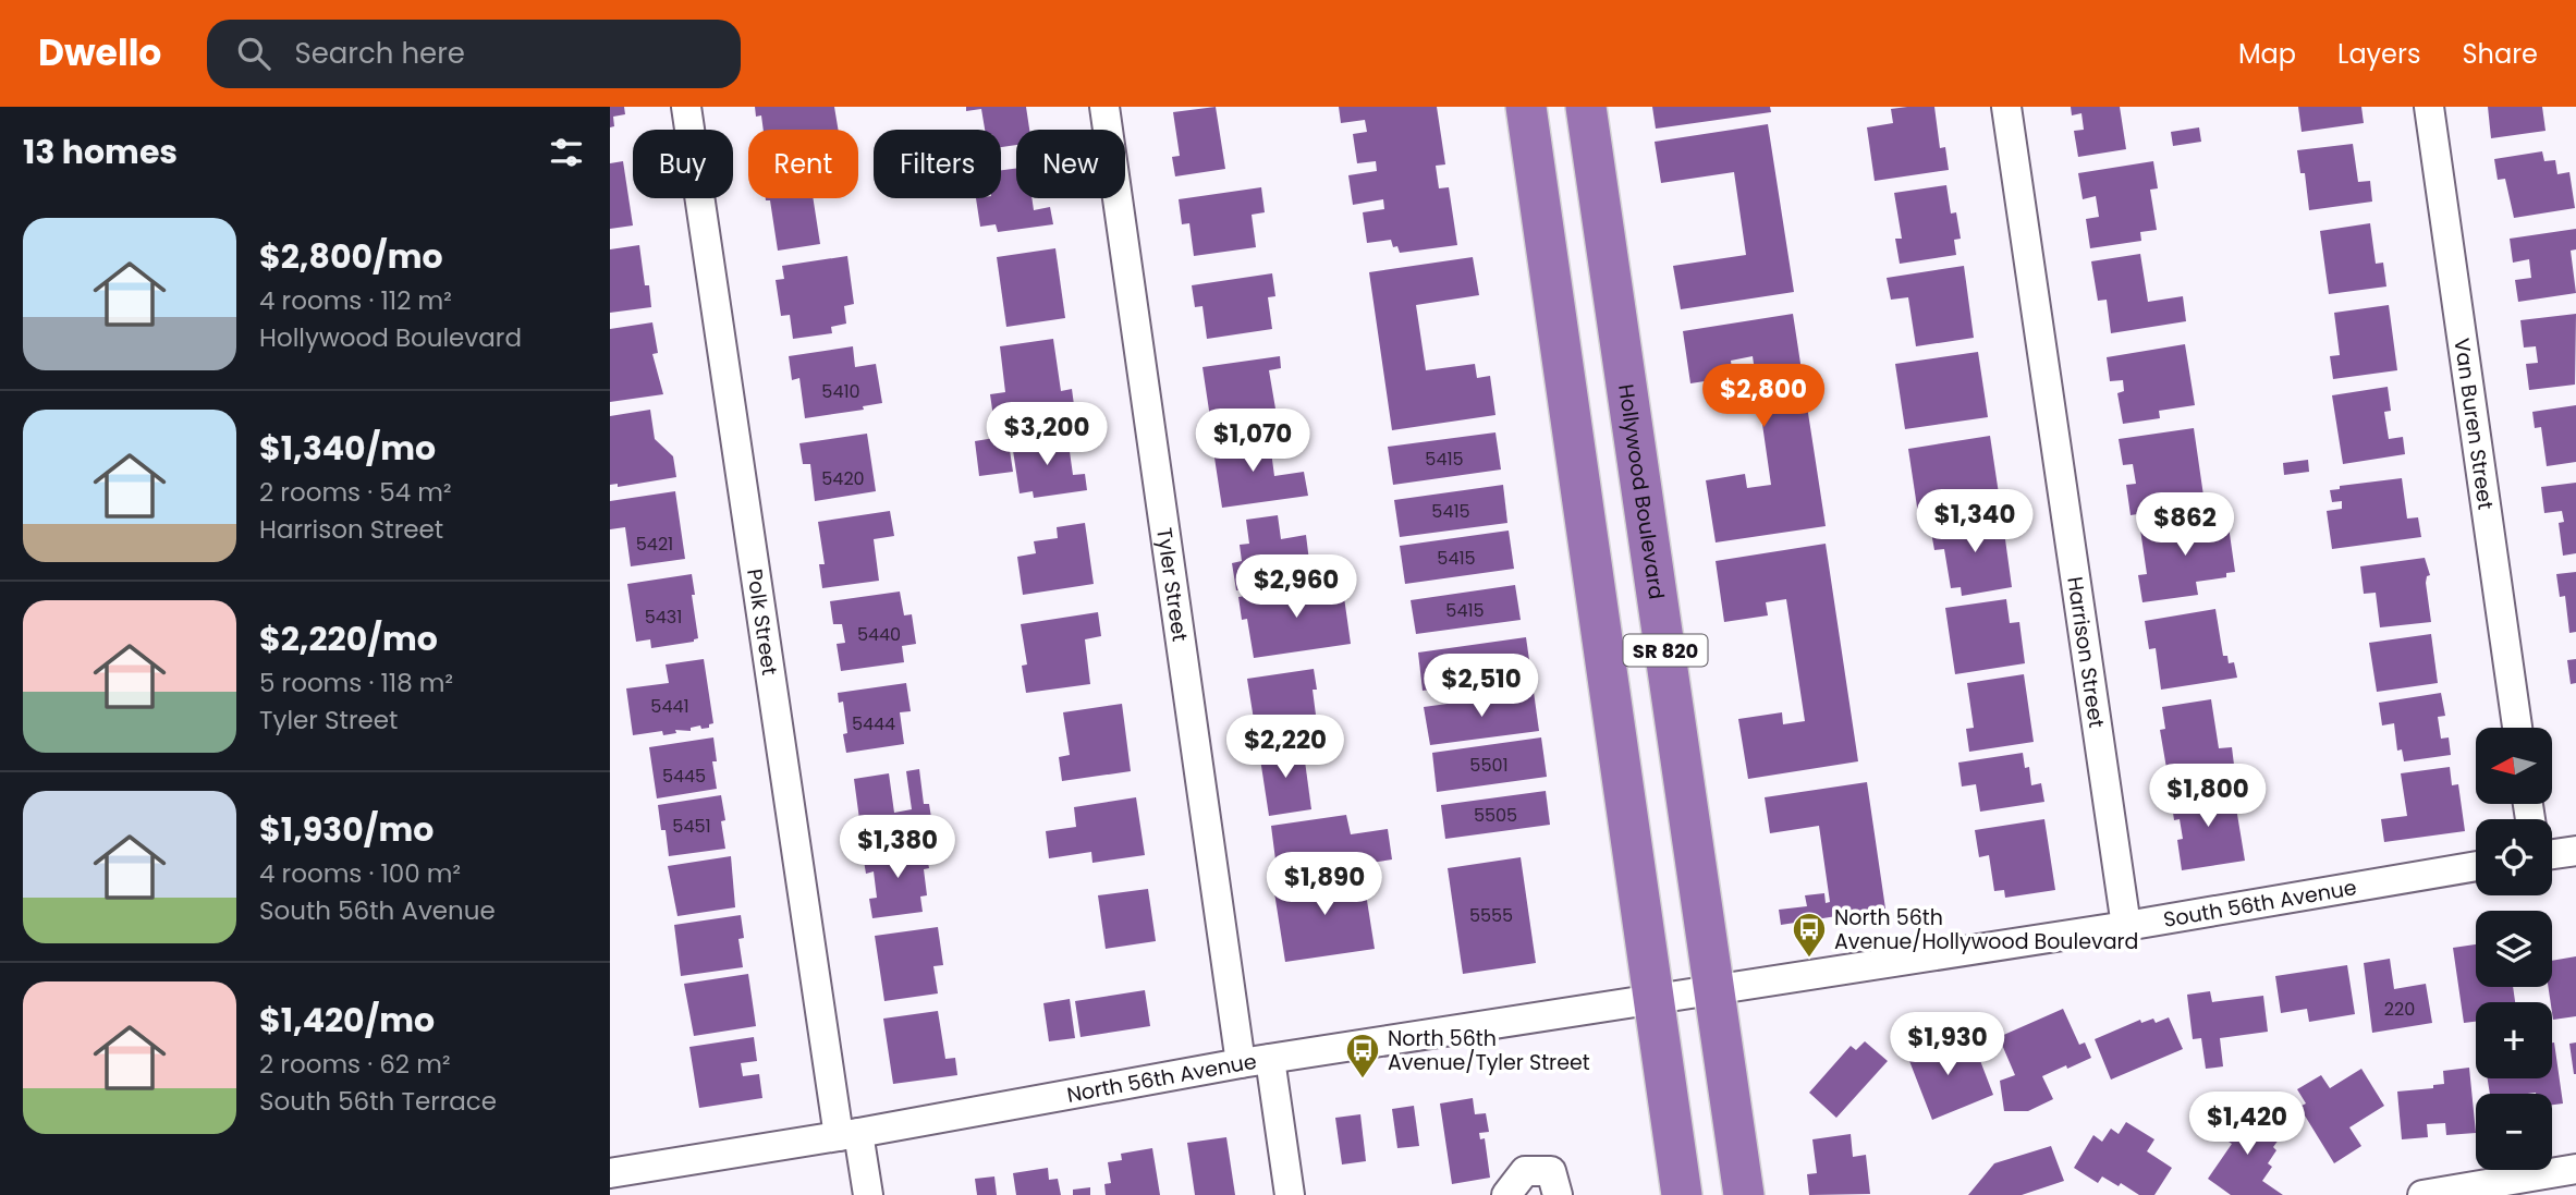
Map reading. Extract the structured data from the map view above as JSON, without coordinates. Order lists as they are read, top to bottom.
{
  "streets": {
    "highway": ["Hollywood Boulevard", "SR 820"],
    "street": [
      "Van Buren Street",
      "Tyler Street",
      "Polk Street",
      "Harrison Street",
      "South 56th Avenue",
      "North 56th Avenue"
    ]
  },
  "crossings": [
    ["Hollywood Boulevard", "South 56th Avenue"],
    ["Hollywood Boulevard", "North 56th Avenue"],
    ["Tyler Street", "North 56th Avenue"],
    ["Polk Street", "North 56th Avenue"],
    ["SR 820", "North 56th Avenue"],
    ["Harrison Street", "South 56th Avenue"],
    ["South 56th Avenue", "North 56th Avenue"]
  ],
  "places": {
    "bus stop": ["North 56th Avenue/Hollywood Boulevard", "North 56th Avenue/Tyler Street"]
  },
  "house_numbers": [
    "5410",
    "5415",
    "5420",
    "5415",
    "5421",
    "5415",
    "5415",
    "5431",
    "5440",
    "5441",
    "5444",
    "5501",
    "5445",
    "5505",
    "5451",
    "5555",
    "220"
  ],
  "north": "left",
  "page": {
    "header": "Dwello",
    "search": "Search here",
    "nav": ["Map", "Layers", "Share"],
    "heading": "13 homes",
    "chip": [
      "Buy",
      "Rent",
      "Filters",
      "New"
    ],
    "list": [
      {
        "name": "$2,800/mo",
        "note": "4 rooms · 112 m² · Hollywood Boulevard"
      },
      {
        "name": "$1,340/mo",
        "note": "2 rooms · 54 m² · Harrison Street"
      },
      {
        "name": "$2,220/mo",
        "note": "5 rooms · 118 m² · Tyler Street"
      },
      {
        "name": "$1,930/mo",
        "note": "4 rooms · 100 m² · South 56th Avenue"
      },
      {
        "name": "$1,420/mo",
        "note": "2 rooms · 62 m² · South 56th Terrace"
      }
    ],
    "price": [
      "$2,800",
      "$3,200",
      "$1,070",
      "$1,340",
      "$862",
      "$2,960",
      "$2,510",
      "$2,220",
      "$1,800",
      "$1,380",
      "$1,890",
      "$1,930",
      "$1,420"
    ],
    "map_buttons": ["+", "−"]
  }
}
